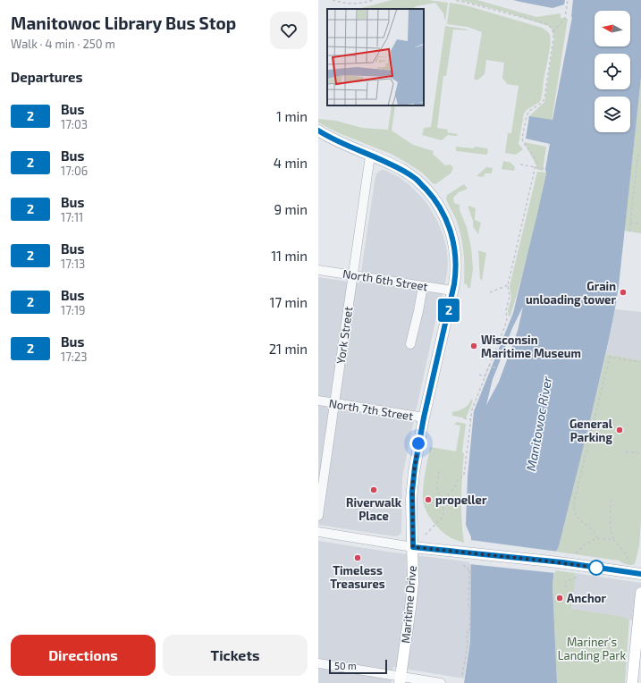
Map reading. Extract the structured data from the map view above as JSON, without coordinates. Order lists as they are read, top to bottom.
{
  "streets": {
    "main road": ["Maritime Drive"],
    "street": ["North 6th Street", "York Street", "North 7th Street"]
  },
  "crossings": [
    ["North 6th Street", "York Street"],
    ["North 6th Street", "Maritime Drive"],
    ["York Street", "North 7th Street"],
    ["York Street", "Maritime Drive"],
    ["North 7th Street", "Maritime Drive"]
  ],
  "water": ["Manitowoc River"],
  "parks": ["Mariner's Landing Park"],
  "places": [
    "Grain unloading tower",
    "Wisconsin Maritime Museum",
    "General Parking",
    "Riverwalk Place",
    "propeller",
    "Timeless Treasures",
    "Anchor"
  ],
  "lines": ["bus line 2"],
  "scale_bar": "50 m",
  "north": "left",
  "page": {
    "heading": [
      ["Manitowoc Library Bus Stop", "Walk · 4 min · 250 m"],
      "Departures"
    ],
    "on_map": "2",
    "list": [
      {
        "mark": "2",
        "name": "Bus",
        "note": "17:03",
        "value": "1 min"
      },
      {
        "mark": "2",
        "name": "Bus",
        "note": "17:06",
        "value": "4 min"
      },
      {
        "mark": "2",
        "name": "Bus",
        "note": "17:11",
        "value": "9 min"
      },
      {
        "mark": "2",
        "name": "Bus",
        "note": "17:13",
        "value": "11 min"
      },
      {
        "mark": "2",
        "name": "Bus",
        "note": "17:19",
        "value": "17 min"
      },
      {
        "mark": "2",
        "name": "Bus",
        "note": "17:23",
        "value": "21 min"
      }
    ],
    "buttons": ["Directions", "Tickets"],
    "scale": "50 m"
  }
}
